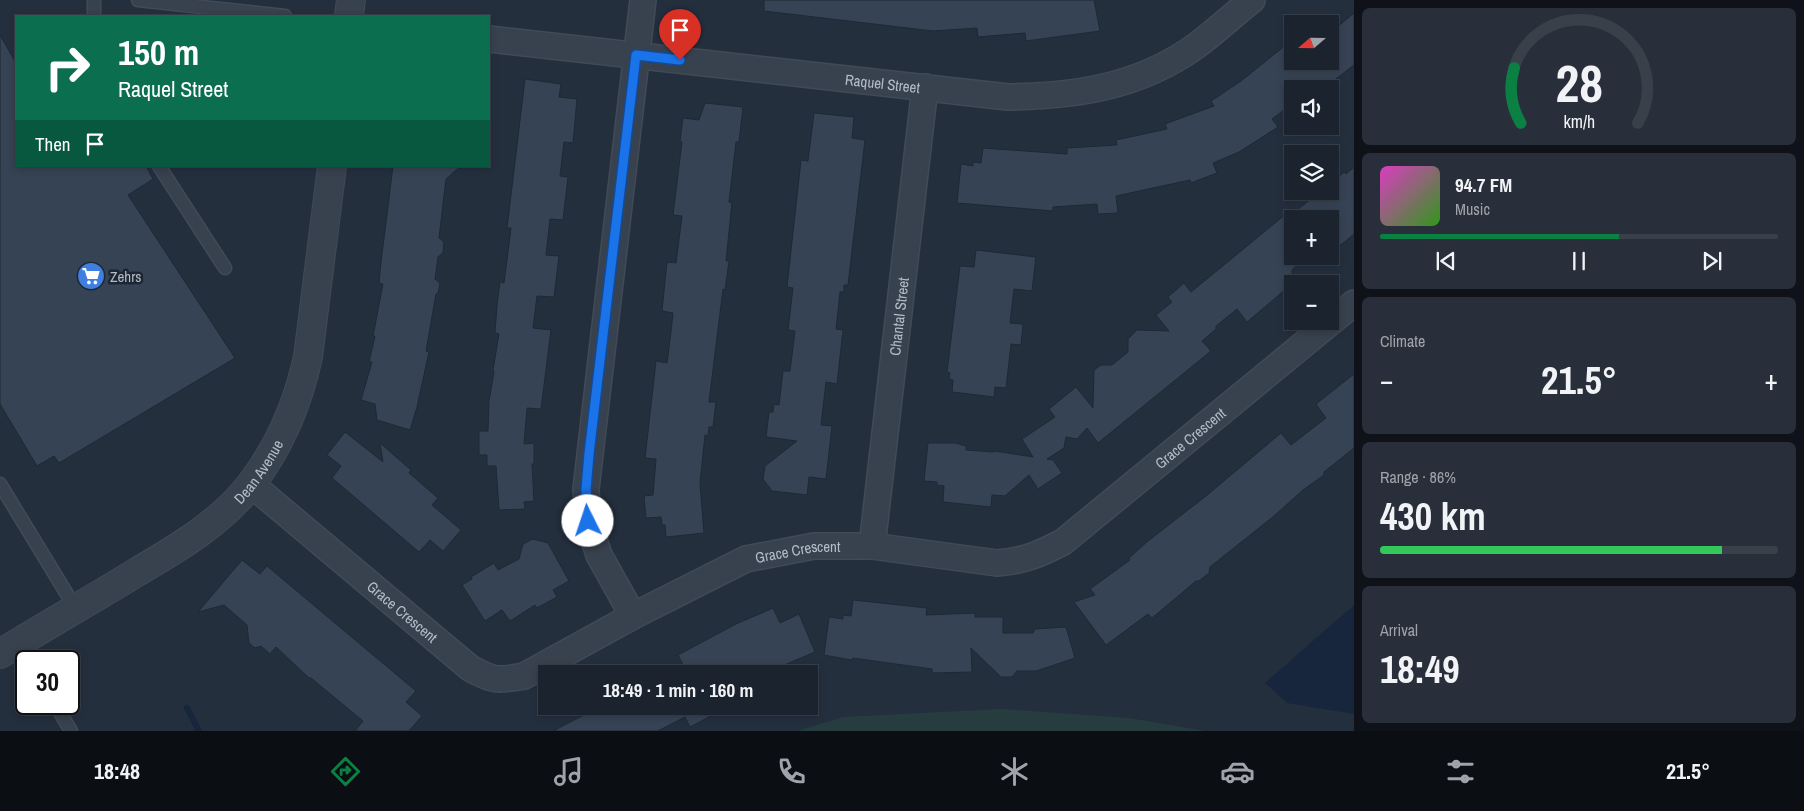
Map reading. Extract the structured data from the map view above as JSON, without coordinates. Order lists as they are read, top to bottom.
{
  "streets": {
    "street": [
      "Raquel Street",
      "Chantal Street",
      "Grace Crescent",
      "Dean Avenue"
    ]
  },
  "crossings": [
    ["Raquel Street", "Chantal Street"],
    ["Chantal Street", "Grace Crescent"],
    ["Grace Crescent", "Dean Avenue"]
  ],
  "places": {
    "supermarket": ["Zehrs"]
  },
  "north": "left",
  "page": {
    "map_buttons": ["+", "−"],
    "turn": ["150 m", "Raquel Street"],
    "then": "Then",
    "song": ["94.7 FM", "Music"],
    "tile": [
      "Climate",
      ["Range · 86%", "430 km"],
      ["Arrival", "18:49"]
    ],
    "heat": ["−", "21.5°", "+"],
    "limit": "30",
    "trip": "18:49 · 1 min · 160 m",
    "tabs": ["18:48", "21.5°"],
    "gauge": ["28", "km/h"]
  }
}
